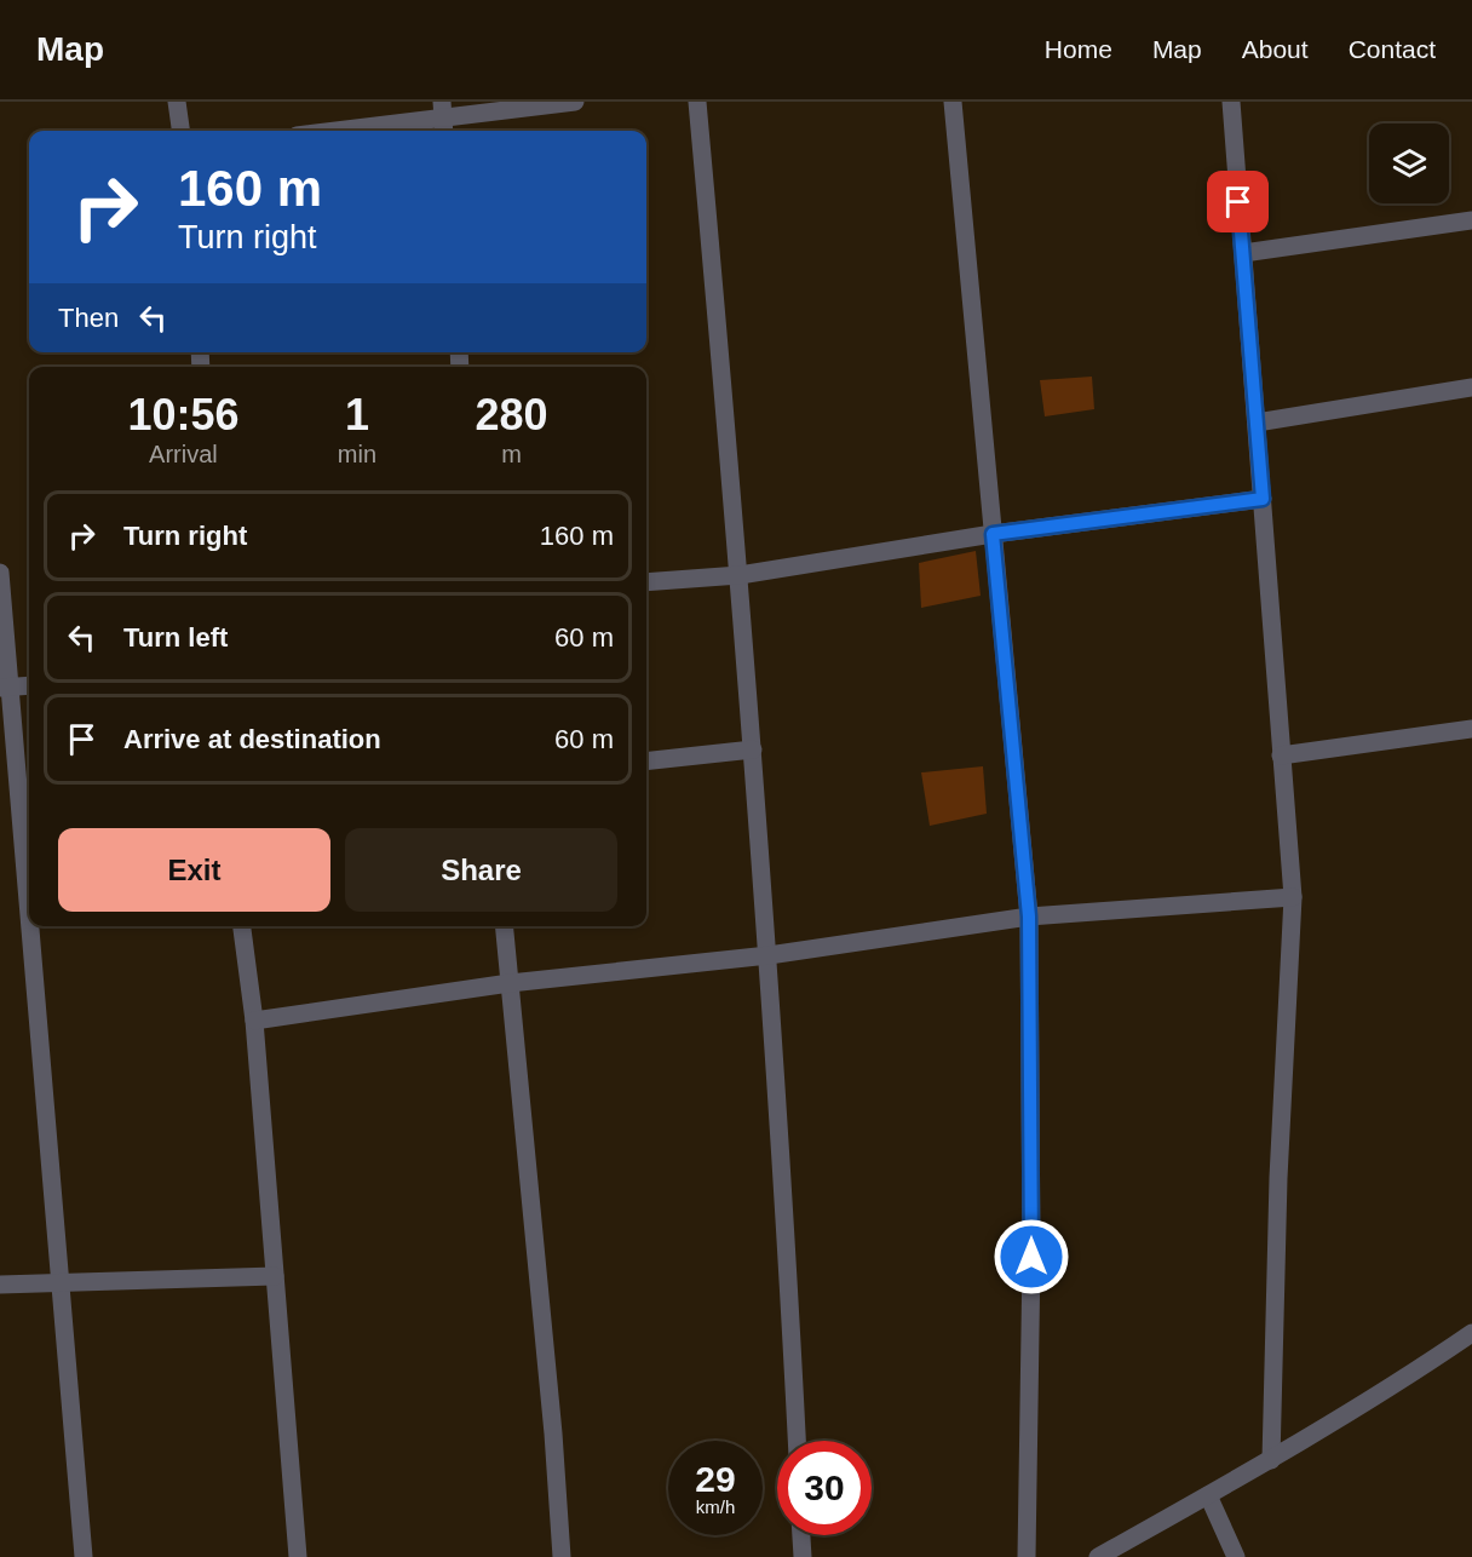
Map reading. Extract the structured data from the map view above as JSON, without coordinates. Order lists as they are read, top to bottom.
{
  "page": {
    "header": "Map",
    "nav": [
      "Home",
      "Map",
      "About",
      "Contact"
    ],
    "turn": ["160 m", "Turn right"],
    "then": "Then",
    "eta": [
      "10:56",
      "Arrival",
      "1",
      "min",
      "280",
      "m"
    ],
    "list": [
      {
        "name": "Turn right",
        "value": "160 m"
      },
      {
        "name": "Turn left",
        "value": "60 m"
      },
      {
        "name": "Arrive at destination",
        "value": "60 m"
      }
    ],
    "buttons": ["Exit", "Share"],
    "speed": "29 km/h",
    "limit": "30"
  }
}
